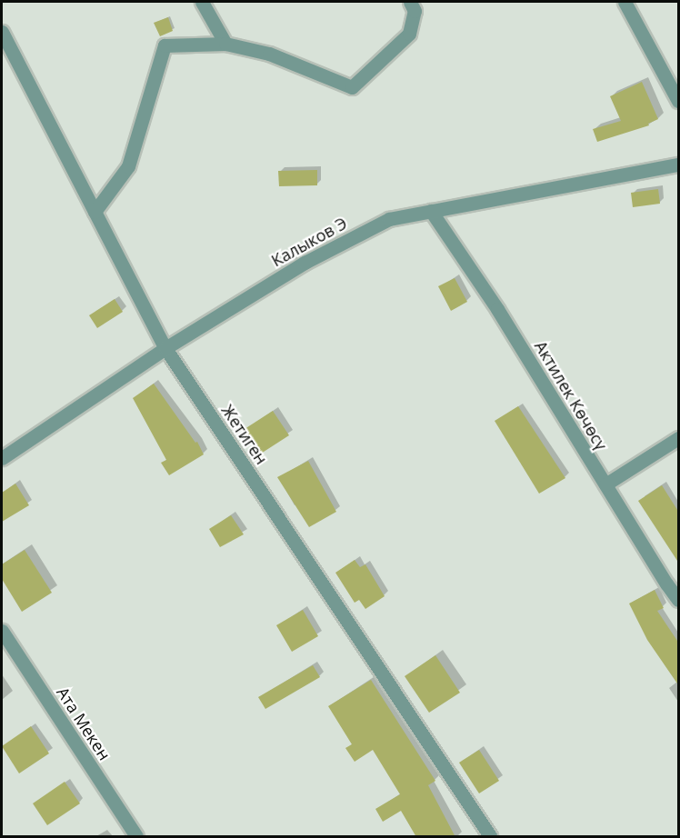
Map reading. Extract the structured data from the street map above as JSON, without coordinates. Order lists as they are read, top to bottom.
{
  "streets": {
    "street": [
      "Калыков Э",
      "Актилек Көчөсү",
      "Жетиген",
      "Ата Мекен"
    ]
  },
  "crossings": [
    ["Калыков Э", "Актилек Көчөсү"],
    ["Калыков Э", "Жетиген"]
  ]
}
